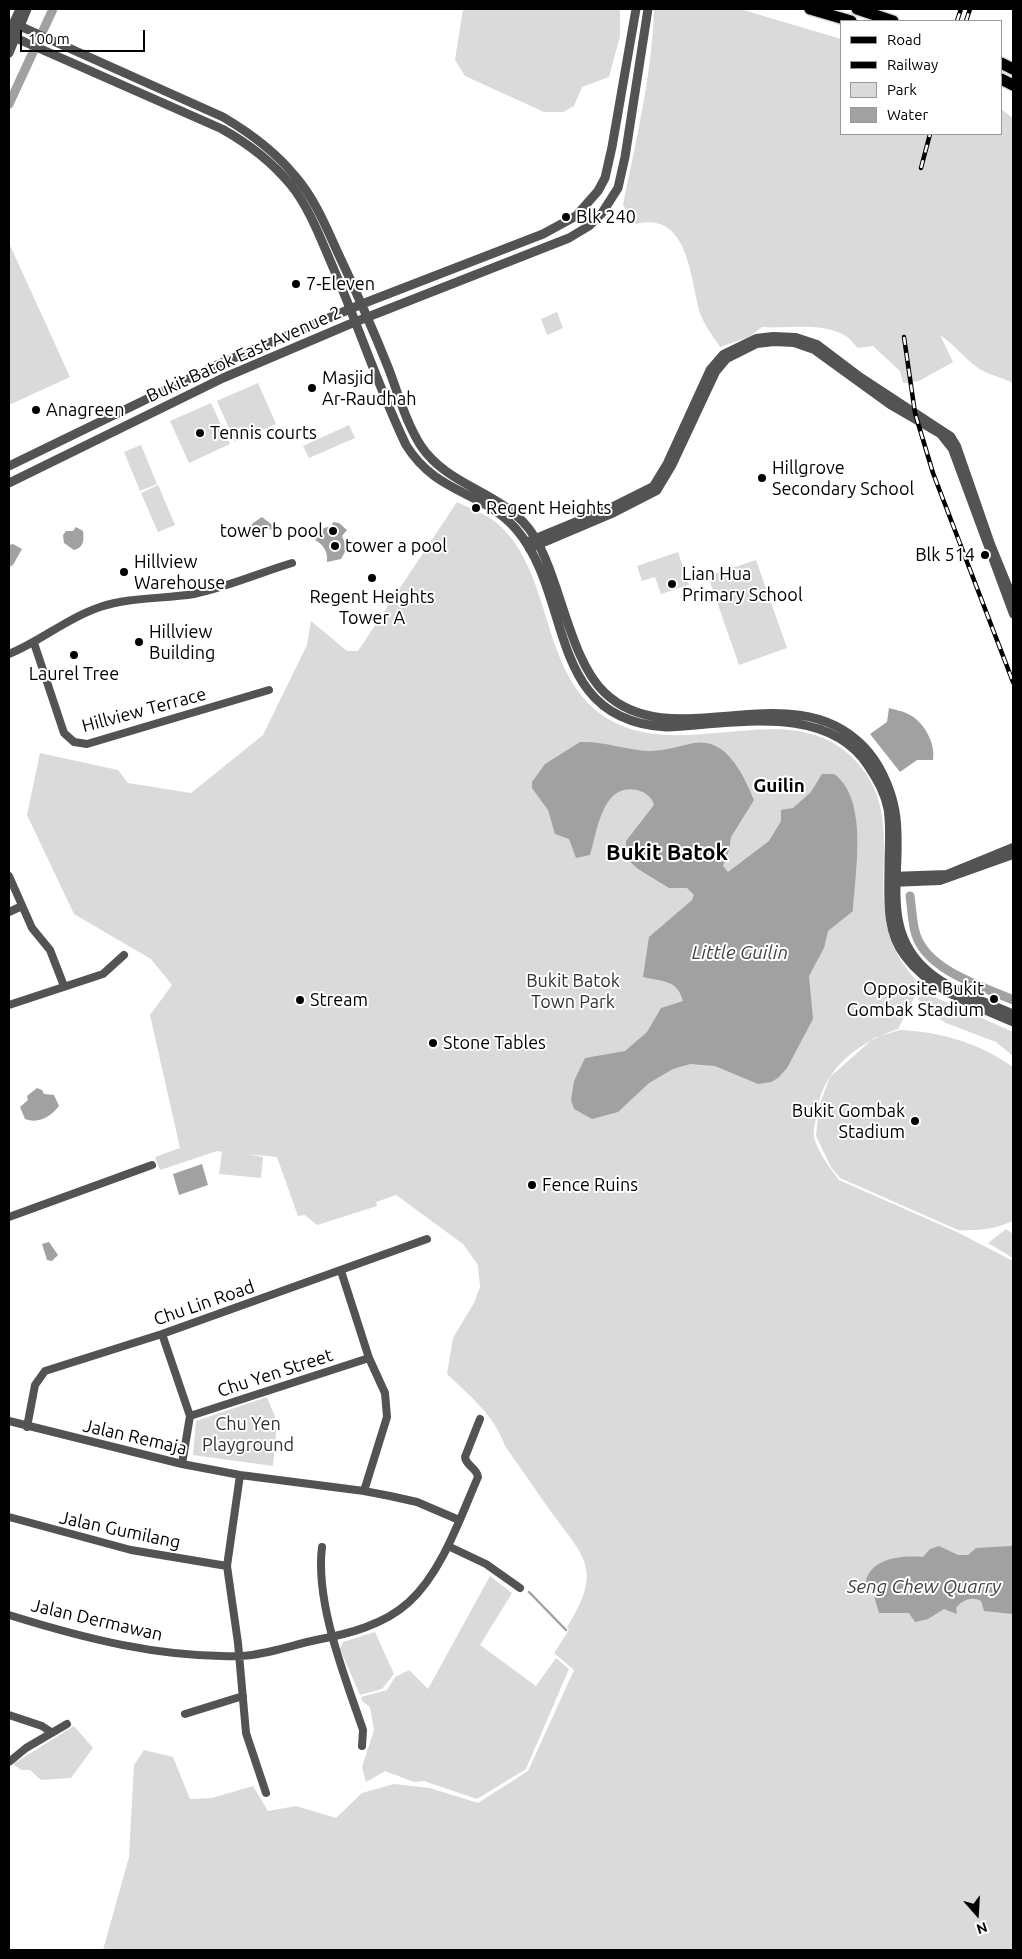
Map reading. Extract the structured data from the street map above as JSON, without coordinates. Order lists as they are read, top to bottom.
{
  "streets": {
    "street": [
      "Bukit Batok East Avenue 2",
      "Hillview Terrace",
      "Chu Lin Road",
      "Chu Yen Street",
      "Jalan Remaja",
      "Jalan Gumilang",
      "Jalan Dermawan"
    ]
  },
  "crossings": [
    ["Chu Lin Road", "Jalan Remaja"],
    ["Jalan Remaja", "Jalan Dermawan"]
  ],
  "districts": ["Guilin", "Bukit Batok"],
  "water": ["Little Guilin", "Seng Chew Quarry"],
  "parks": ["Bukit Batok Town Park", "Chu Yen Playground"],
  "places": [
    "Blk 240",
    "7-Eleven",
    "Masjid Ar-Raudhah",
    "Anagreen",
    "Tennis courts",
    "Hillgrove Secondary School",
    "Regent Heights",
    "tower b pool",
    "tower a pool",
    "Blk 514",
    "Hillview Warehouse",
    "Regent Heights Tower A",
    "Lian Hua Primary School",
    "Hillview Building",
    "Laurel Tree",
    "Opposite Bukit Gombak Stadium",
    "Stream",
    "Stone Tables",
    "Bukit Gombak Stadium",
    "Fence Ruins"
  ],
  "legend": [
    "Road",
    "Railway",
    "Park",
    "Water"
  ],
  "scale_bar": "100 m",
  "north": "bottom"
}
